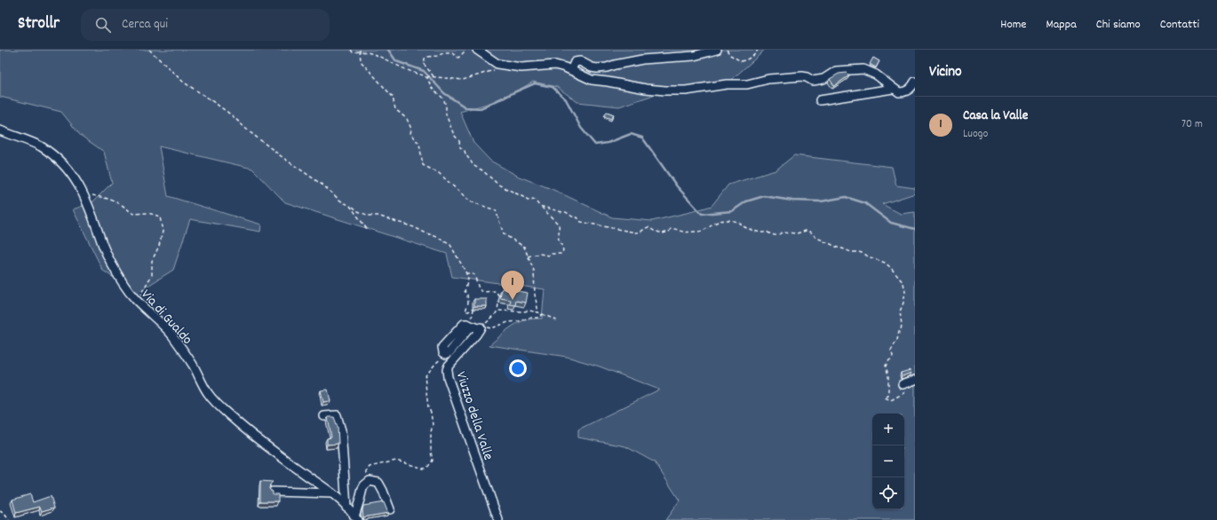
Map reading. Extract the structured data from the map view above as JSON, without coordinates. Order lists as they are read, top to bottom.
{
  "streets": {
    "street": ["Via di Gualdo", "Viuzzo della Valle"]
  },
  "page": {
    "header": "Strollr",
    "search": "Cerca qui",
    "nav": [
      "Home",
      "Mappa",
      "Chi siamo",
      "Contatti"
    ],
    "heading": "Vicino",
    "list": [
      {
        "mark": "1",
        "name": "Casa la Valle",
        "note": "Luogo",
        "value": "70 m"
      }
    ],
    "pins": "1",
    "map_buttons": ["+", "−"]
  }
}
